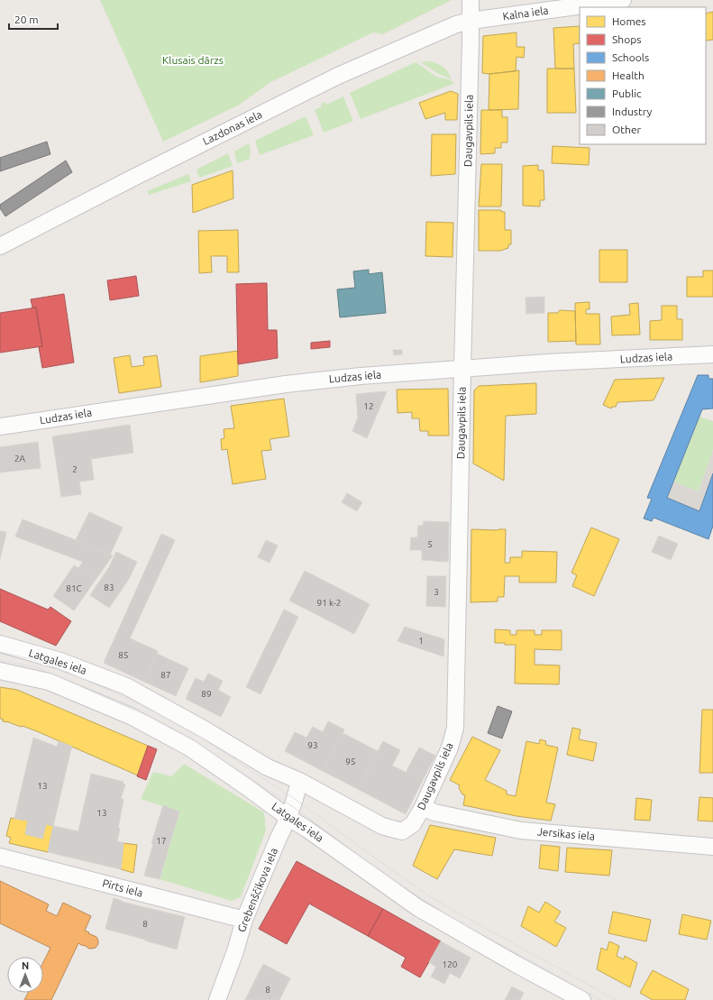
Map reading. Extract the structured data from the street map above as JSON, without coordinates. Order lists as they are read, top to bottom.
{
  "streets": {
    "street": [
      "Kalna iela",
      "Lazdonas iela",
      "Daugavpils iela",
      "Ludzas iela",
      "Latgales iela",
      "Jersikas iela",
      "Pirts iela",
      "Grebenščikova iela"
    ]
  },
  "crossings": [
    ["Kalna iela", "Lazdonas iela"],
    ["Kalna iela", "Daugavpils iela"],
    ["Lazdonas iela", "Daugavpils iela"],
    ["Daugavpils iela", "Ludzas iela"],
    ["Daugavpils iela", "Latgales iela"],
    ["Daugavpils iela", "Jersikas iela"],
    ["Latgales iela", "Grebenščikova iela"],
    ["Pirts iela", "Grebenščikova iela"]
  ],
  "parks": ["Klusais dārzs"],
  "house_numbers": [
    "12",
    "2A",
    "2",
    "5",
    "83",
    "81C",
    "3",
    "91 k-2",
    "1",
    "85",
    "87",
    "89",
    "93",
    "95",
    "13",
    "13",
    "17",
    "8",
    "120",
    "8"
  ],
  "legend": [
    "Homes",
    "Shops",
    "Schools",
    "Health",
    "Public",
    "Industry",
    "Other"
  ],
  "scale_bar": "20 m",
  "north": "top"
}
